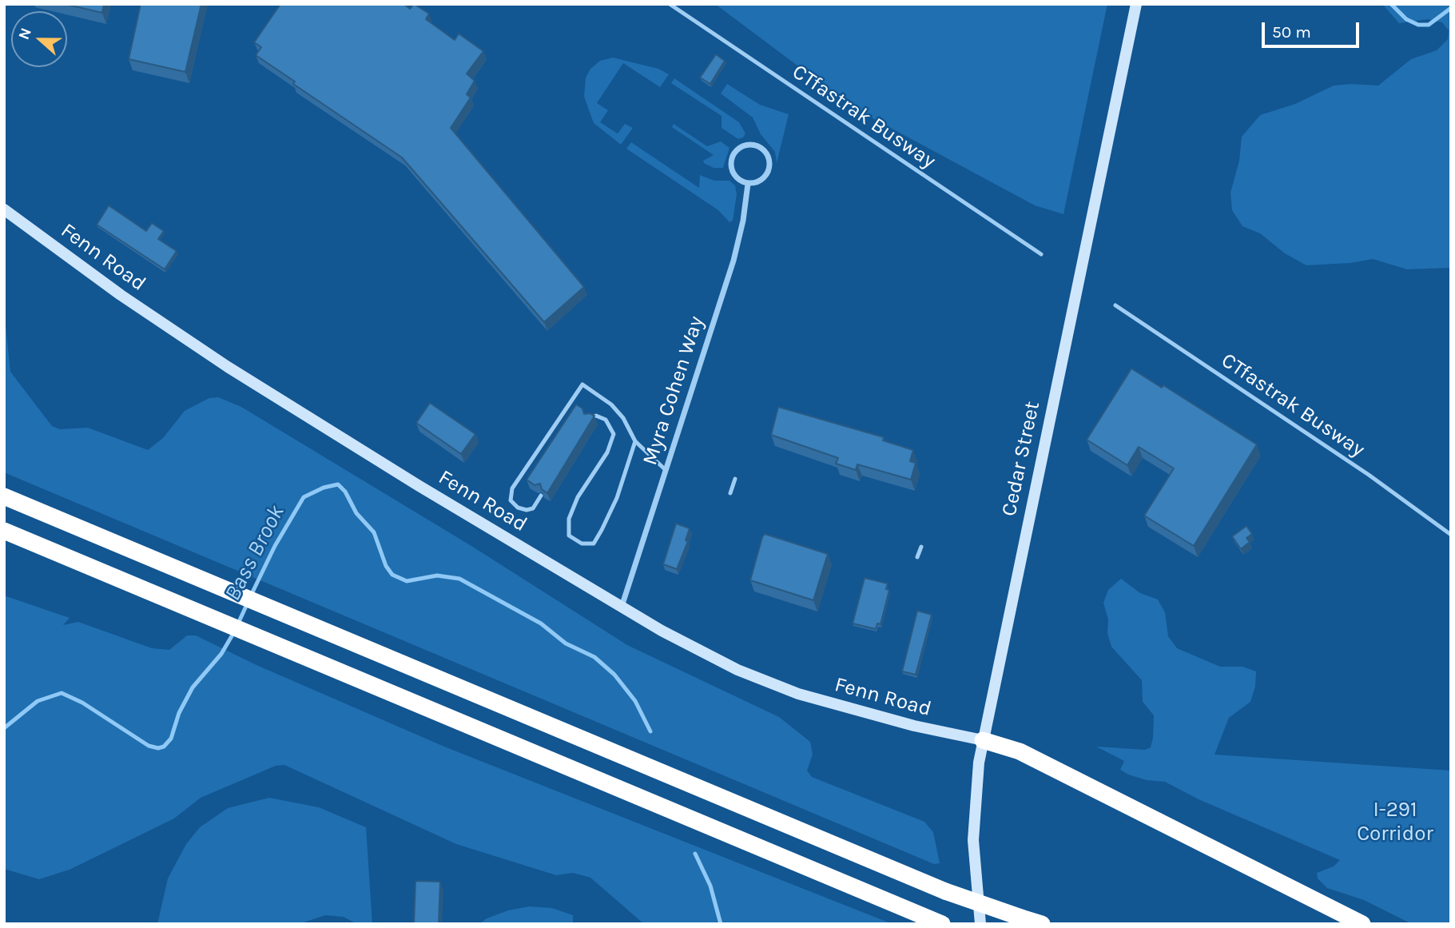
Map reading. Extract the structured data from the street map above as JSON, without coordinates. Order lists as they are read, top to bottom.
{
  "streets": {
    "main road": ["Fenn Road", "Cedar Street"],
    "street": ["Myra Cohen Way"],
    "lane": ["CTfastrak Busway"]
  },
  "crossings": [
    ["Fenn Road", "Myra Cohen Way"],
    ["Fenn Road", "Cedar Street"]
  ],
  "water": ["Bass Brook"],
  "parks": ["I-291 Corridor"],
  "scale_bar": "50 m",
  "north": "left"
}
